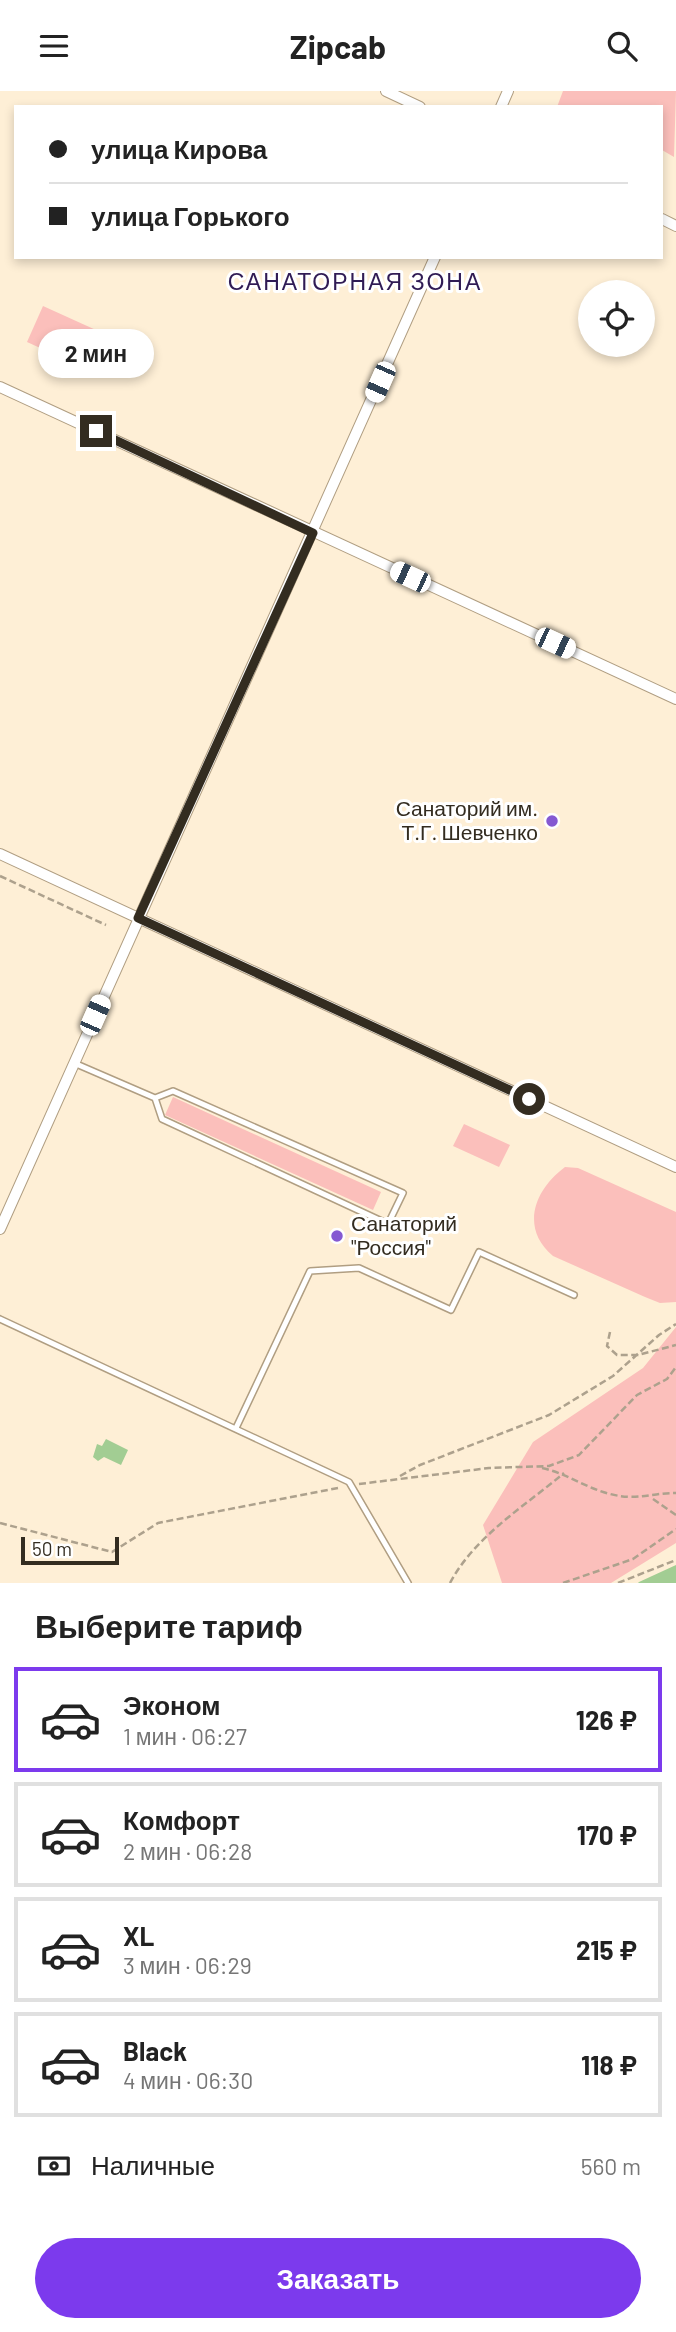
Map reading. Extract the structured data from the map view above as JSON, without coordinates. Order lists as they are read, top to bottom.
{
  "districts": ["САНАТОРНАЯ ЗОНА"],
  "places": ["Санаторий им. Т.Г. Шевченко", "Санаторий \"Россия\""],
  "scale_bar": "50 m",
  "page": {
    "header": "Zipcab",
    "banner": ["улица Кирова", "улица Горького"],
    "bubble": "2 мин",
    "scale": "50 m",
    "heading": "Выберите тариф",
    "list": [
      {
        "name": "Эконом",
        "note": "1 мин · 06:27",
        "value": "126 ₽"
      },
      {
        "name": "Комфорт",
        "note": "2 мин · 06:28",
        "value": "170 ₽"
      },
      {
        "name": "XL",
        "note": "3 мин · 06:29",
        "value": "215 ₽"
      },
      {
        "name": "Black",
        "note": "4 мин · 06:30",
        "value": "118 ₽"
      }
    ],
    "pay": ["Наличные", "560 m"],
    "buttons": "Заказать"
  }
}
